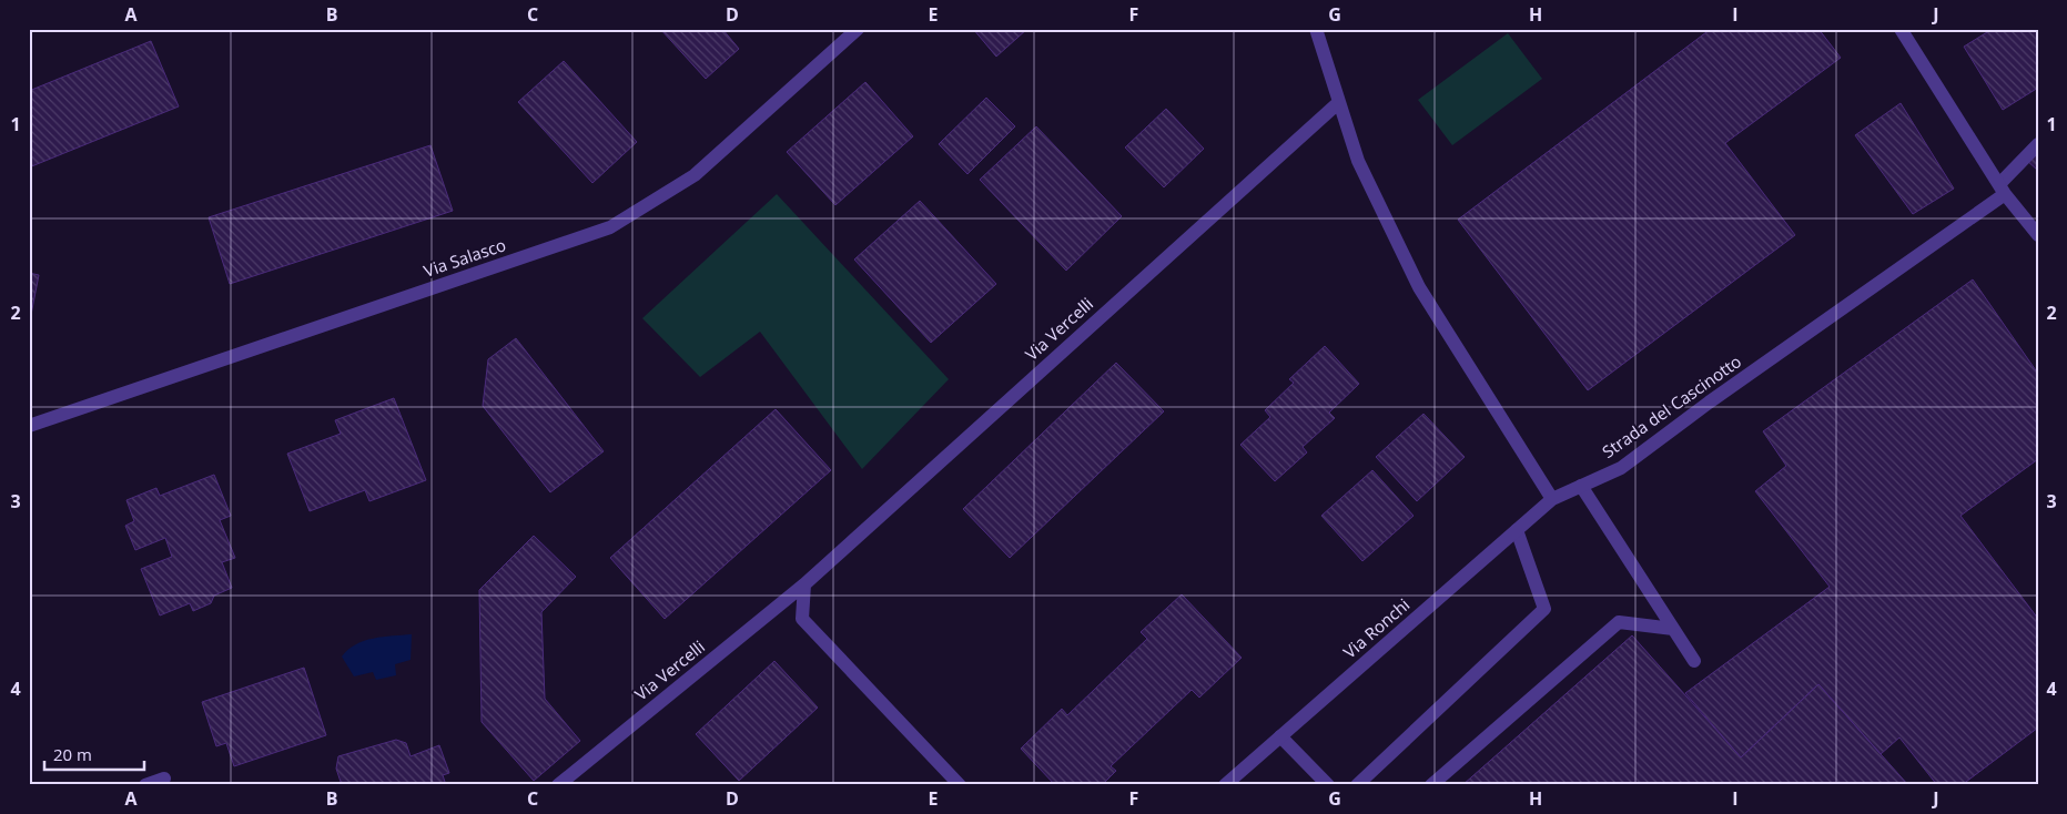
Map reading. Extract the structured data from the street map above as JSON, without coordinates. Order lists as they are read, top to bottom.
{
  "streets": {
    "street": [
      "Via Salasco",
      "Via Vercelli",
      "Strada del Cascinotto",
      "Via Ronchi"
    ]
  },
  "crossings": [
    ["Strada del Cascinotto", "Via Ronchi"]
  ],
  "scale_bar": "20 m",
  "grid": {
    "columns": [
      "A",
      "B",
      "C",
      "D",
      "E",
      "F",
      "G",
      "H",
      "I",
      "J"
    ],
    "rows": [
      "1",
      "2",
      "3",
      "4"
    ]
  }
}
